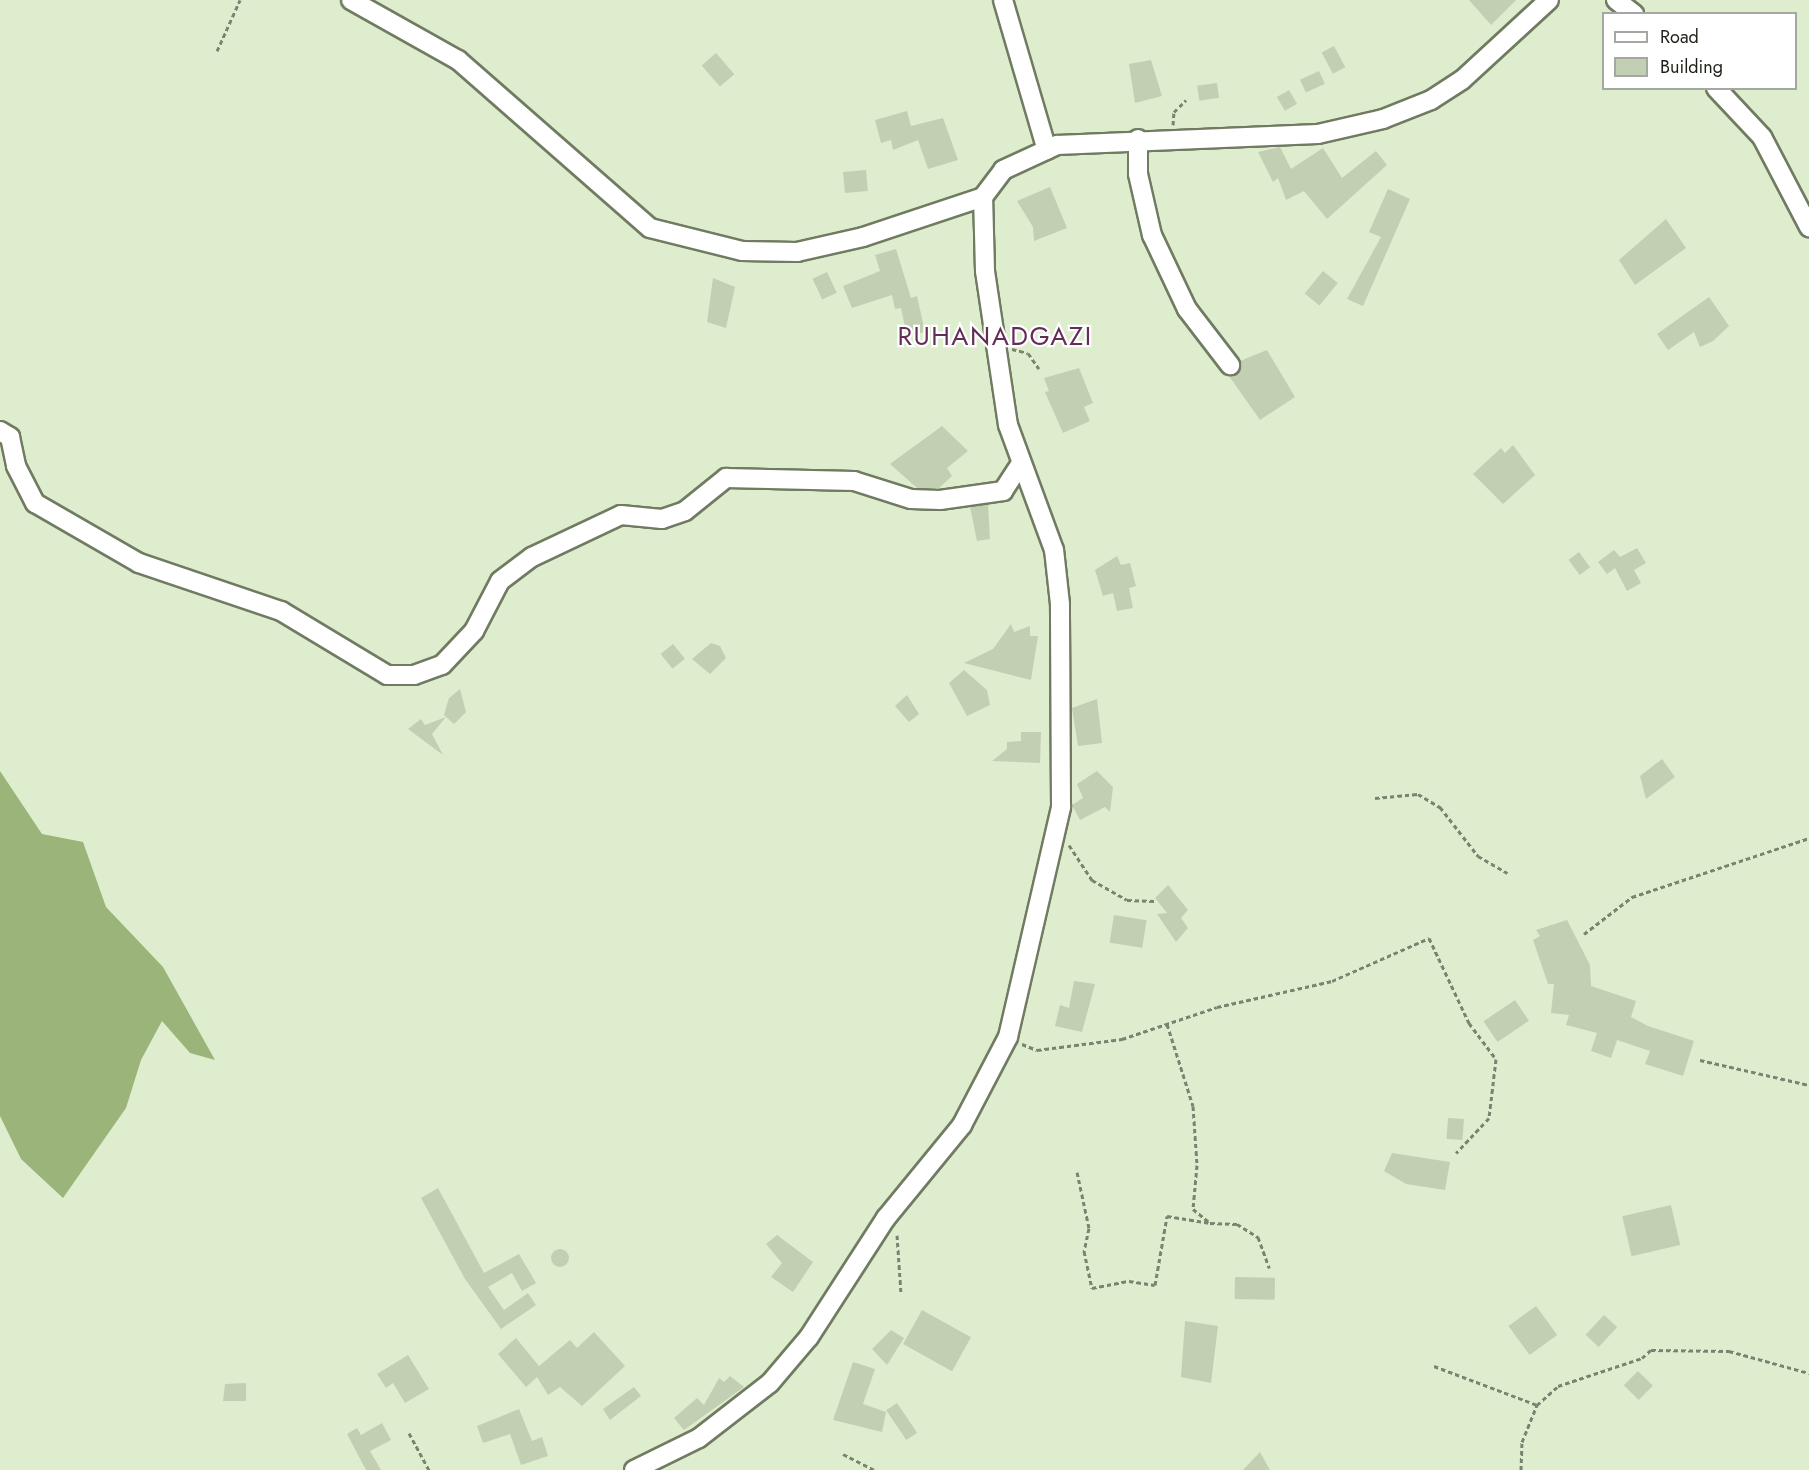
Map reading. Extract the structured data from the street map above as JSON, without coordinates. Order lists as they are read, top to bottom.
{
  "districts": ["RUHANADGAZI"],
  "legend": ["Road", "Building"]
}
